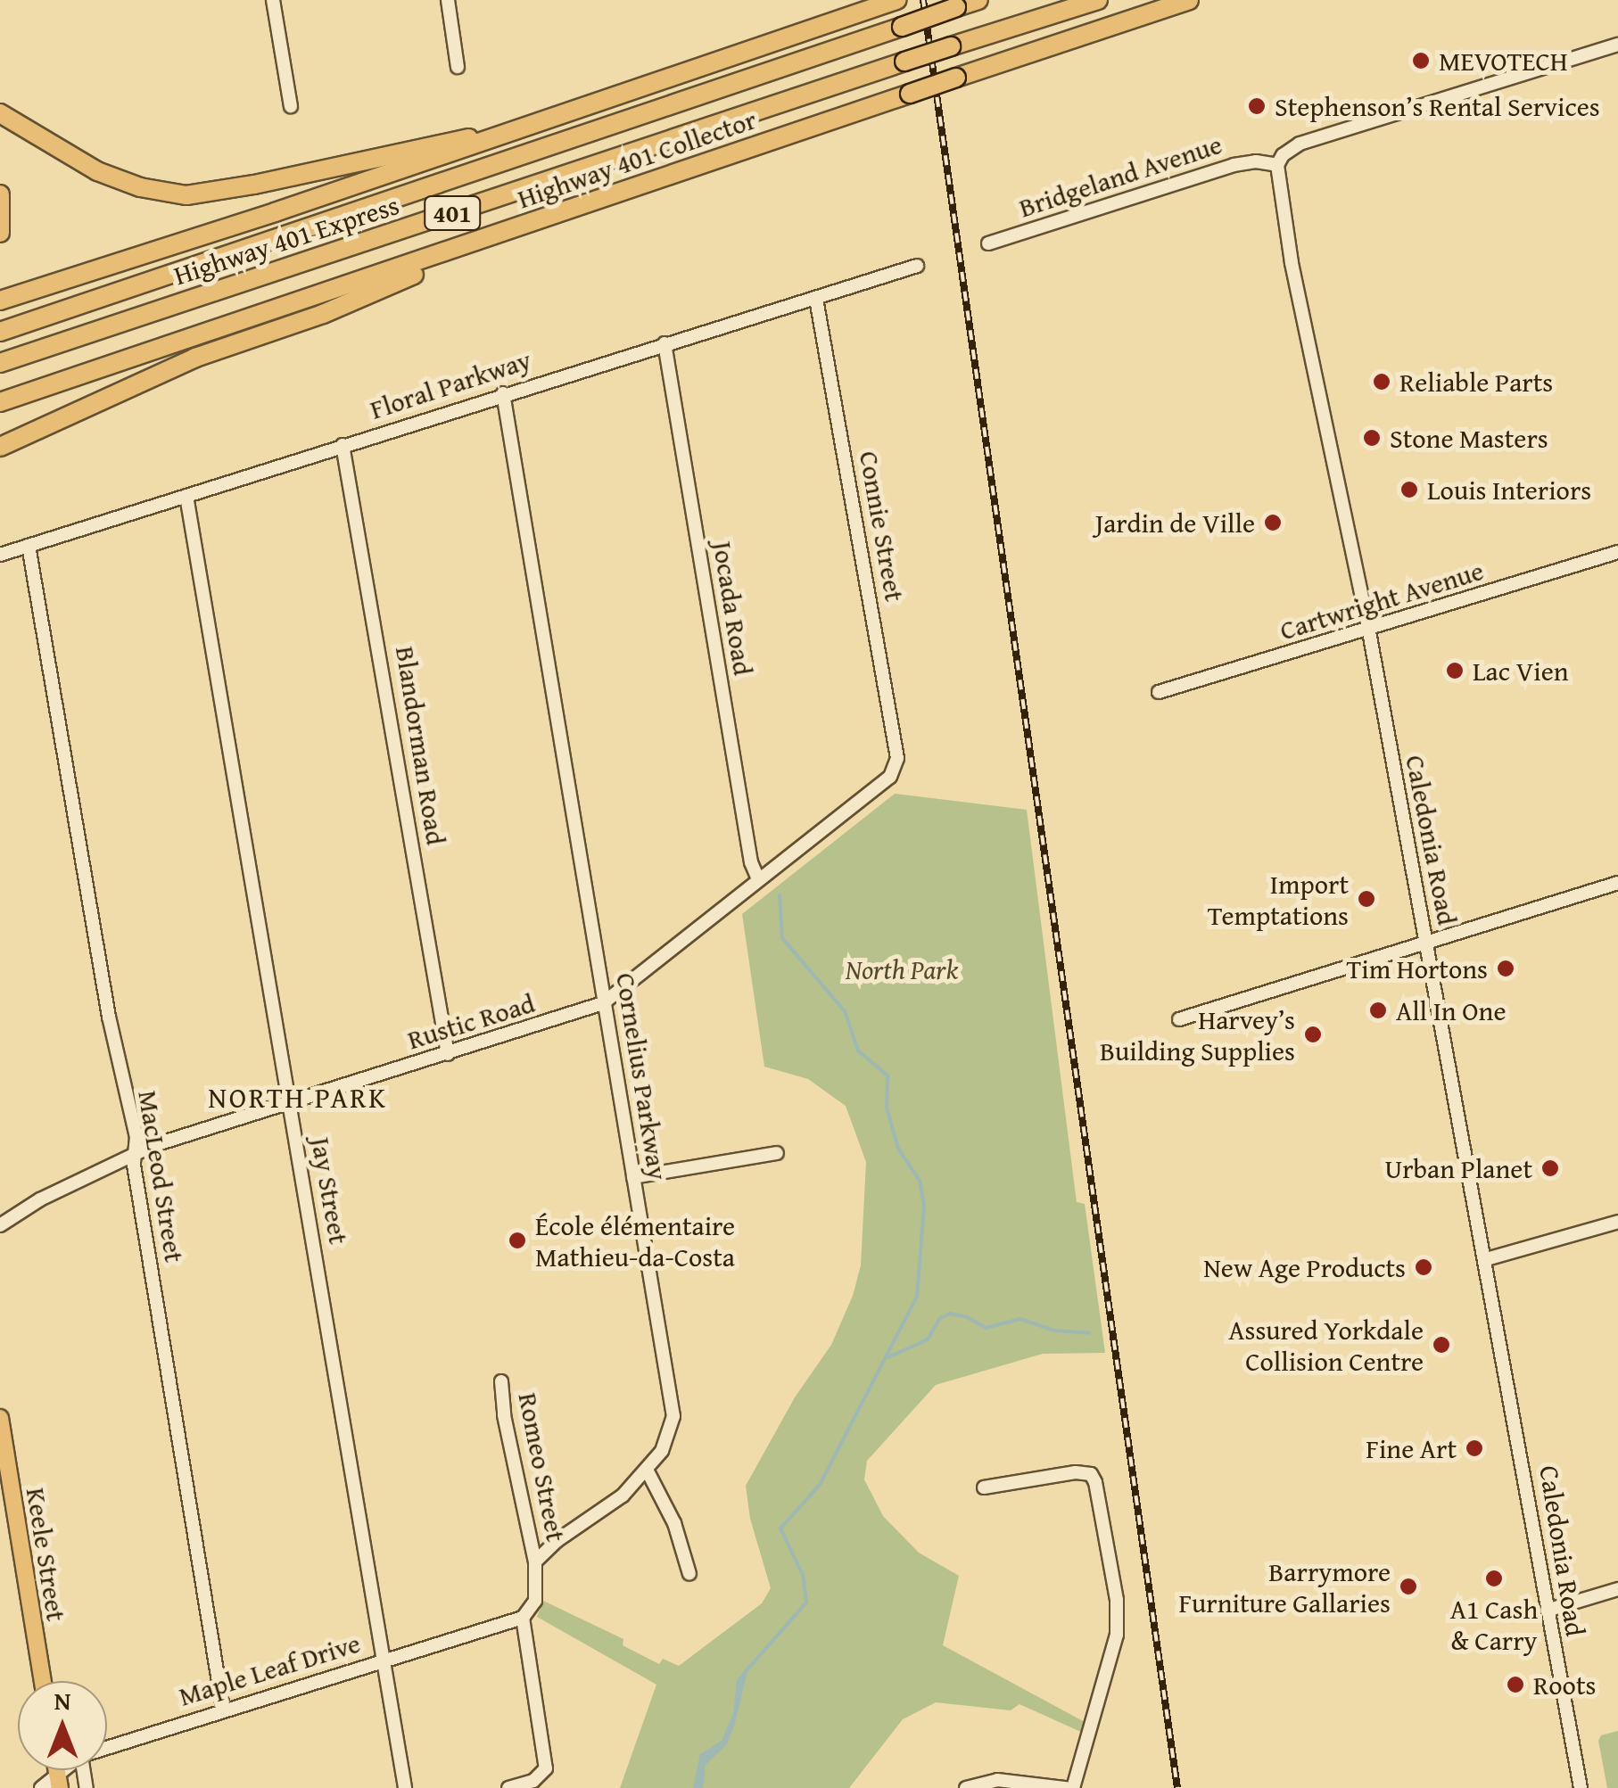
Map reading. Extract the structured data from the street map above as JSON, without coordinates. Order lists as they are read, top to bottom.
{
  "streets": {
    "highway": ["Highway 401 Collector", "401", "Highway 401 Express"],
    "main road": ["Keele Street"],
    "street": [
      "Bridgeland Avenue",
      "Floral Parkway",
      "Connie Street",
      "Cartwright Avenue",
      "Jocada Road",
      "Blandorman Road",
      "Caledonia Road",
      "Rustic Road",
      "Cornelius Parkway",
      "MacLeod Street",
      "Jay Street",
      "Romeo Street",
      "Maple Leaf Drive"
    ]
  },
  "crossings": [
    ["Bridgeland Avenue", "Caledonia Road"],
    ["Floral Parkway", "Connie Street"],
    ["Floral Parkway", "Jocada Road"],
    ["Floral Parkway", "Blandorman Road"],
    ["Floral Parkway", "Cornelius Parkway"],
    ["Floral Parkway", "MacLeod Street"],
    ["Floral Parkway", "Jay Street"],
    ["Connie Street", "Rustic Road"],
    ["Cartwright Avenue", "Caledonia Road"],
    ["Jocada Road", "Rustic Road"],
    ["Blandorman Road", "Rustic Road"],
    ["Rustic Road", "Cornelius Parkway"],
    ["Rustic Road", "MacLeod Street"],
    ["Rustic Road", "Jay Street"],
    ["Cornelius Parkway", "Romeo Street"],
    ["MacLeod Street", "Maple Leaf Drive"],
    ["Jay Street", "Maple Leaf Drive"]
  ],
  "districts": ["NORTH PARK"],
  "parks": ["North Park"],
  "places": [
    "MEVOTECH",
    "Stephenson’s Rental Services",
    "Reliable Parts",
    "Stone Masters",
    "Louis Interiors",
    "Jardin de Ville",
    "Lac Vien",
    "Import Temptations",
    "Tim Hortons",
    "All In One",
    "Harvey’s Building Supplies",
    "Urban Planet",
    "École élémentaire Mathieu-da-Costa",
    "New Age Products",
    "Assured Yorkdale Collision Centre",
    "Fine Art",
    "A1 Cash & Carry",
    "Barrymore Furniture Gallaries",
    "Roots"
  ],
  "north": "top"
}
